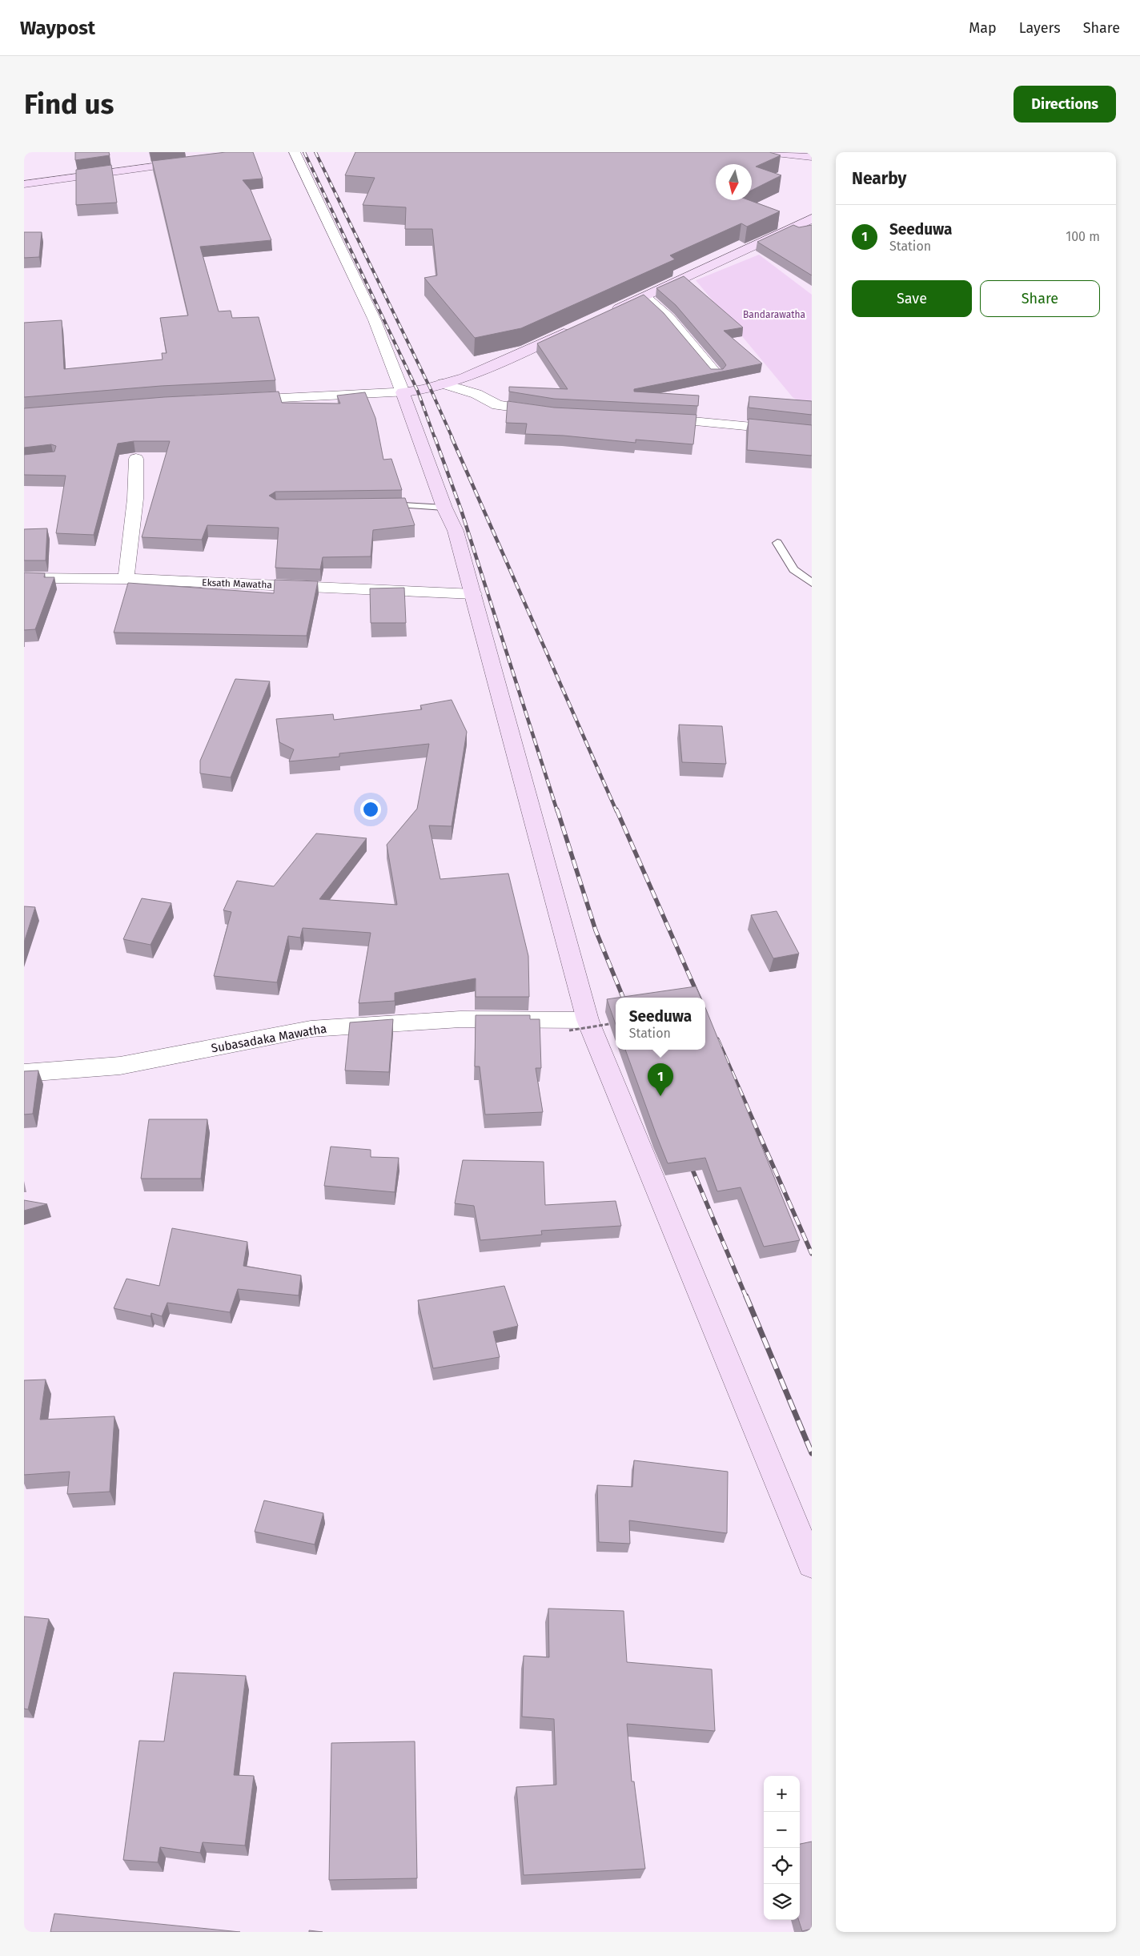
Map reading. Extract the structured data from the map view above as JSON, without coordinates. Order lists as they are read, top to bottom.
{
  "streets": {
    "street": ["Eksath Mawatha", "Subasadaka Mawatha"]
  },
  "parks": ["Bandarawatha"],
  "north": "bottom",
  "page": {
    "header": "Waypost",
    "nav": ["Map", "Layers", "Share"],
    "buttons": [
      "Directions",
      ["Save", "Share"]
    ],
    "title": "Find us",
    "heading": "Nearby",
    "list": [
      {
        "mark": "1",
        "name": "Seeduwa",
        "note": "Station",
        "value": "100 m"
      }
    ],
    "popup": ["Seeduwa", "Station"],
    "pins": "1",
    "map_buttons": ["+", "−"]
  }
}
